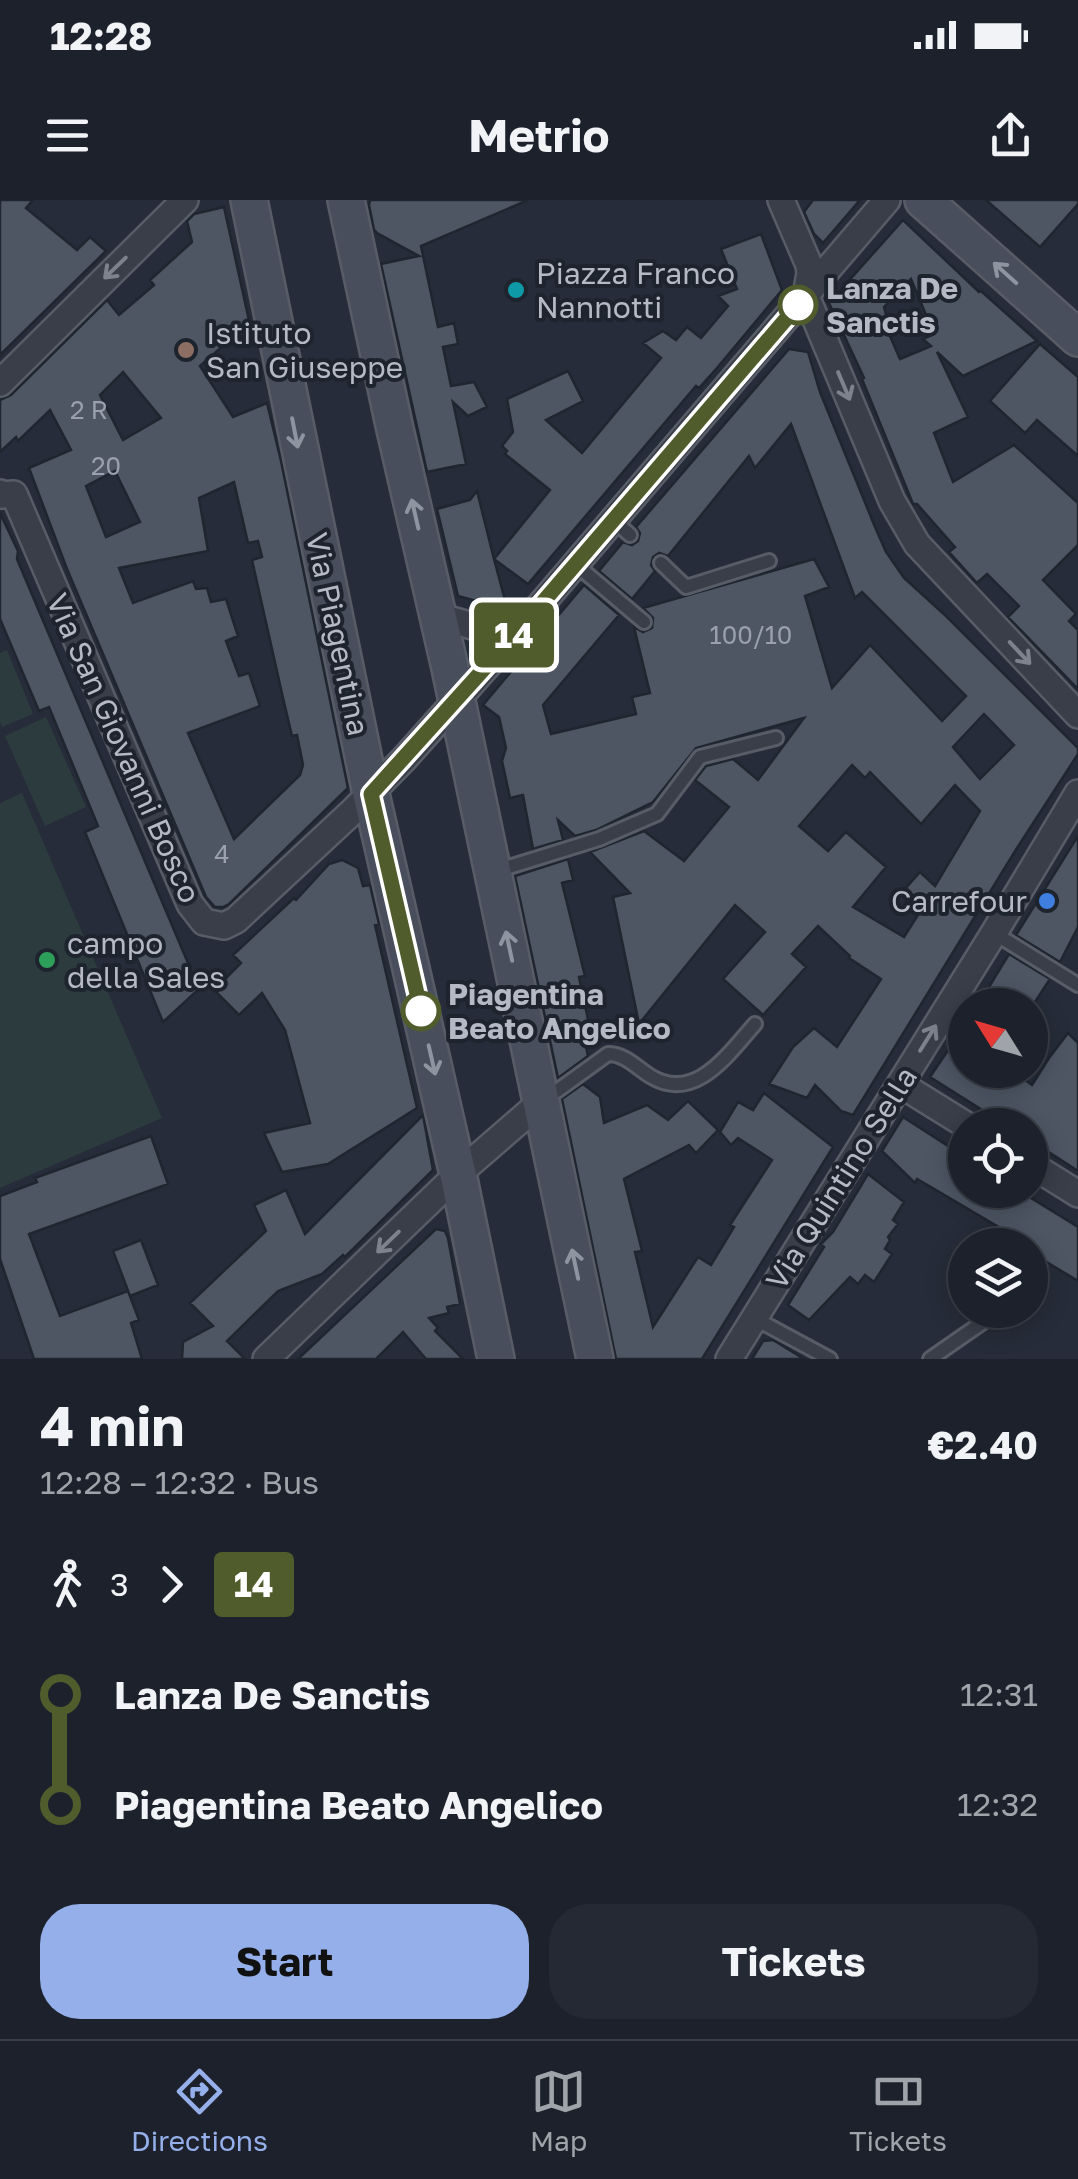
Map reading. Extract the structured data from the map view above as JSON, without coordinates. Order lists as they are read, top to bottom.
{
  "streets": {
    "street": ["Via Piagentina", "Via San Giovanni Bosco", "Via Quintino Sella"]
  },
  "crossings": [
    ["Via Piagentina", "Via San Giovanni Bosco"]
  ],
  "places": [
    "Piazza Franco Nannotti",
    "Lanza De Sanctis",
    "Istituto San Giuseppe",
    "Carrefour",
    "campo della Sales",
    "Piagentina Beato Angelico"
  ],
  "lines": ["bus line 14"],
  "house_numbers": [
    "2 R",
    "20",
    "100/10",
    "4"
  ],
  "north": "top left",
  "page": {
    "status": "12:28",
    "header": "Metrio",
    "on_map": "14",
    "heading": ["4 min", "12:28 – 12:32 · Bus", "€2.40"],
    "legs": ["3", "14"],
    "list": [
      {
        "name": "Lanza De Sanctis",
        "value": "12:31"
      },
      {
        "name": "Piagentina Beato Angelico",
        "value": "12:32"
      }
    ],
    "buttons": ["Start", "Tickets"],
    "tabs": ["Directions", "Map", "Tickets"]
  }
}
